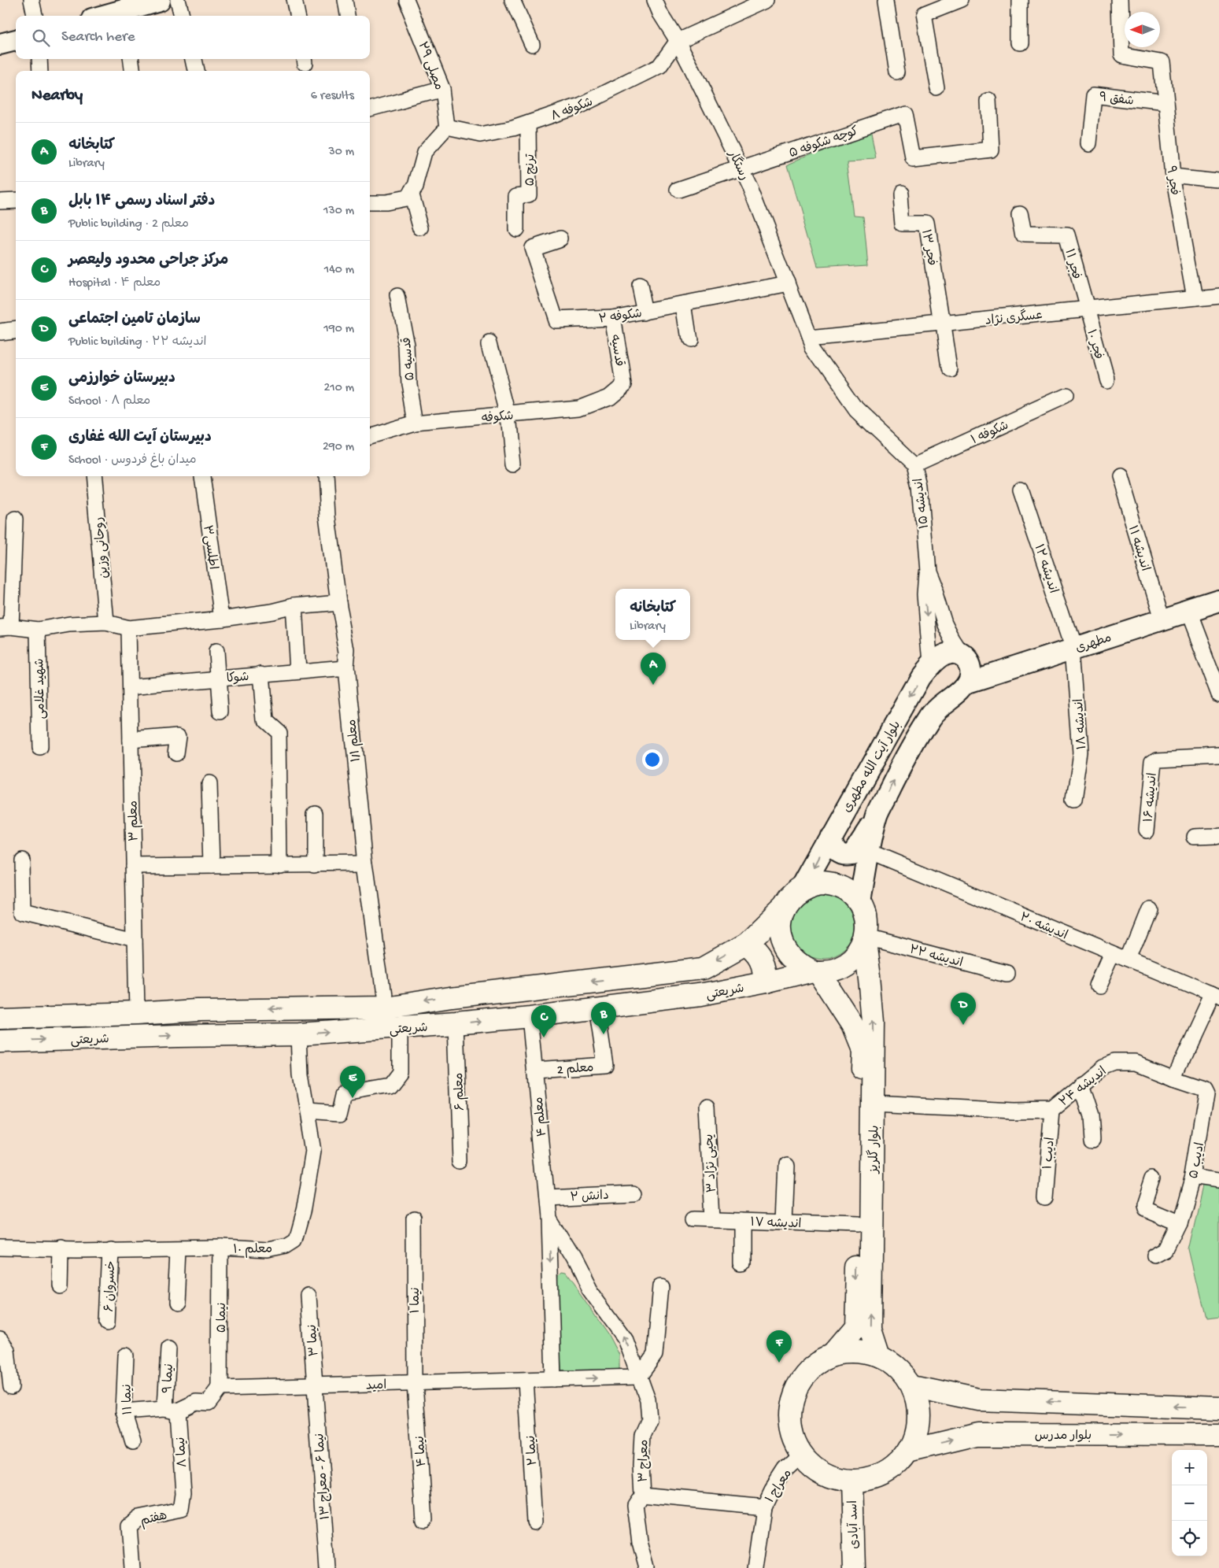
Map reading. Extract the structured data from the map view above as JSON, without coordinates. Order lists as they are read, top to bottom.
{
  "streets": {
    "main road": [
      "مطهری",
      "بلوار آیت الله مطهری",
      "شریعتی",
      "بلوار گلریز",
      "بلوار مدرس",
      "اسد آبادی"
    ],
    "street": [
      "مصلی ۲۹",
      "شفق ۹",
      "شکوفه ۸",
      "کوچه شکوفه ۵",
      "رستگار",
      "ترنج ۵",
      "فجر ۹",
      "فجر ۱۳",
      "فجر ۱۱",
      "شکوفه ۲",
      "عسگری نژاد",
      "فجر ۱۰",
      "قدسیه",
      "قدسیه ۵",
      "شکوفه",
      "شکوفه ۱",
      "اندیشه ۱۵",
      "اطلسی۳",
      "روحانی وزین",
      "اندیشه ۱۱",
      "اندیشه ١٣",
      "شوکا",
      "شهید غلامی",
      "اندیشه ۱۸",
      "معلم ۱/۱",
      "اندیشه ۱۶",
      "معلم ۳",
      "اندیشه ۲۰",
      "اندیشه ۲۲",
      "معلم 2",
      "اندیشه ۲۴",
      "معلم ۶",
      "معلم ۴",
      "ادیب ۱",
      "ادیب ۵",
      "یحیی نژاد ۳",
      "دانش ۲",
      "اندیشه ۱۷",
      "معلم ۱۰",
      "خسروان ۶",
      "نیما ۱",
      "نیما ۵",
      "نیما ۳",
      "نیما ۹",
      "امید",
      "نیما ۱۱",
      "نیما ۲",
      "نیما ۴",
      "نیما ۸",
      "معراج ۳",
      "نیما ۶ - معراج ۱۳",
      "معراج ۱",
      "هفتم"
    ]
  },
  "crossings": [
    ["مصلی ۲۹", "شکوفه ۸"],
    ["شفق ۹", "فجر ۹"],
    ["شکوفه ۸", "رستگار"],
    ["شکوفه ۸", "ترنج ۵"],
    ["کوچه شکوفه ۵", "رستگار"],
    ["رستگار", "شکوفه ۲"],
    ["رستگار", "عسگری نژاد"],
    ["رستگار", "اندیشه ۱۵"],
    ["فجر ۹", "عسگری نژاد"],
    ["فجر ۱۳", "عسگری نژاد"],
    ["فجر ۱۱", "عسگری نژاد"],
    ["فجر ۱۱", "فجر ۱۰"],
    ["شکوفه ۲", "قدسیه"],
    ["عسگری نژاد", "فجر ۱۰"],
    ["عسگری نژاد", "اندیشه ۱۵"],
    ["قدسیه", "شکوفه"],
    ["قدسیه ۵", "شکوفه"],
    ["شکوفه ۱", "اندیشه ۱۵"],
    ["اندیشه ۱۵", "بلوار آیت الله مطهری"],
    ["اندیشه ۱۱", "مطهری"],
    ["اندیشه ١٣", "مطهری"],
    ["اندیشه ١٣", "اندیشه ۱۸"],
    ["مطهری", "اندیشه ۱۸"],
    ["مطهری", "بلوار آیت الله مطهری"],
    ["شوکا", "معلم ۱/۱"],
    ["شوکا", "معلم ۳"],
    ["معلم ۱/۱", "شریعتی"],
    ["بلوار آیت الله مطهری", "اندیشه ۲۰"],
    ["بلوار آیت الله مطهری", "اندیشه ۲۲"],
    ["بلوار آیت الله مطهری", "شریعتی"],
    ["بلوار آیت الله مطهری", "بلوار گلریز"],
    ["معلم ۳", "شریعتی"],
    ["اندیشه ۲۲", "شریعتی"],
    ["اندیشه ۲۲", "بلوار گلریز"],
    ["شریعتی", "معلم 2"],
    ["شریعتی", "معلم ۶"],
    ["شریعتی", "معلم ۴"],
    ["شریعتی", "بلوار گلریز"],
    ["شریعتی", "معلم ۱۰"],
    ["معلم 2", "معلم ۴"],
    ["اندیشه ۲۴", "بلوار گلریز"],
    ["اندیشه ۲۴", "ادیب ۱"],
    ["اندیشه ۲۴", "ادیب ۵"],
    ["معلم ۴", "دانش ۲"],
    ["معلم ۴", "امید"],
    ["معلم ۴", "معراج ۳"],
    ["بلوار گلریز", "اندیشه ۱۷"],
    ["بلوار گلریز", "بلوار مدرس"],
    ["بلوار گلریز", "معراج ۱"],
    ["بلوار گلریز", "اسد آبادی"],
    ["یحیی نژاد ۳", "اندیشه ۱۷"],
    ["معلم ۱۰", "خسروان ۶"],
    ["معلم ۱۰", "نیما ۵"],
    ["نیما ۱", "امید"],
    ["نیما ۱", "نیما ۴"],
    ["نیما ۵", "امید"],
    ["نیما ۳", "امید"],
    ["نیما ۳", "نیما ۶ - معراج ۱۳"],
    ["نیما ۹", "نیما ۸"],
    ["امید", "نیما ۲"],
    ["امید", "نیما ۴"],
    ["امید", "معراج ۳"],
    ["امید", "نیما ۶ - معراج ۱۳"],
    ["بلوار مدرس", "معراج ۱"],
    ["بلوار مدرس", "اسد آبادی"],
    ["نیما ۸", "هفتم"],
    ["معراج ۱", "اسد آبادی"]
  ],
  "one_way": ["معراج ۳"],
  "north": "left",
  "page": {
    "search": "Search here",
    "heading": ["Nearby", "6 results"],
    "list": [
      {
        "mark": "A",
        "name": "کتابخانه",
        "note": "Library",
        "value": "30 m"
      },
      {
        "mark": "B",
        "name": "دفتر اسناد رسمی ۱۴ بابل",
        "note": "Public building · معلم 2",
        "value": "130 m"
      },
      {
        "mark": "C",
        "name": "مرکز جراحی محدود ولیعصر",
        "note": "Hospital · معلم ۴",
        "value": "140 m"
      },
      {
        "mark": "D",
        "name": "سازمان تامین اجتماعی",
        "note": "Public building · اندیشه ۲۲",
        "value": "190 m"
      },
      {
        "mark": "E",
        "name": "دبیرستان خوارزمی",
        "note": "School · معلم ۸",
        "value": "210 m"
      },
      {
        "mark": "F",
        "name": "دبیرستان آیت الله غفاری",
        "note": "School · میدان باغ فردوس",
        "value": "290 m"
      }
    ],
    "popup": ["کتابخانه", "Library"],
    "pins": [
      "A",
      "D",
      "B",
      "C",
      "E",
      "F"
    ],
    "map_buttons": ["+", "−"]
  }
}
